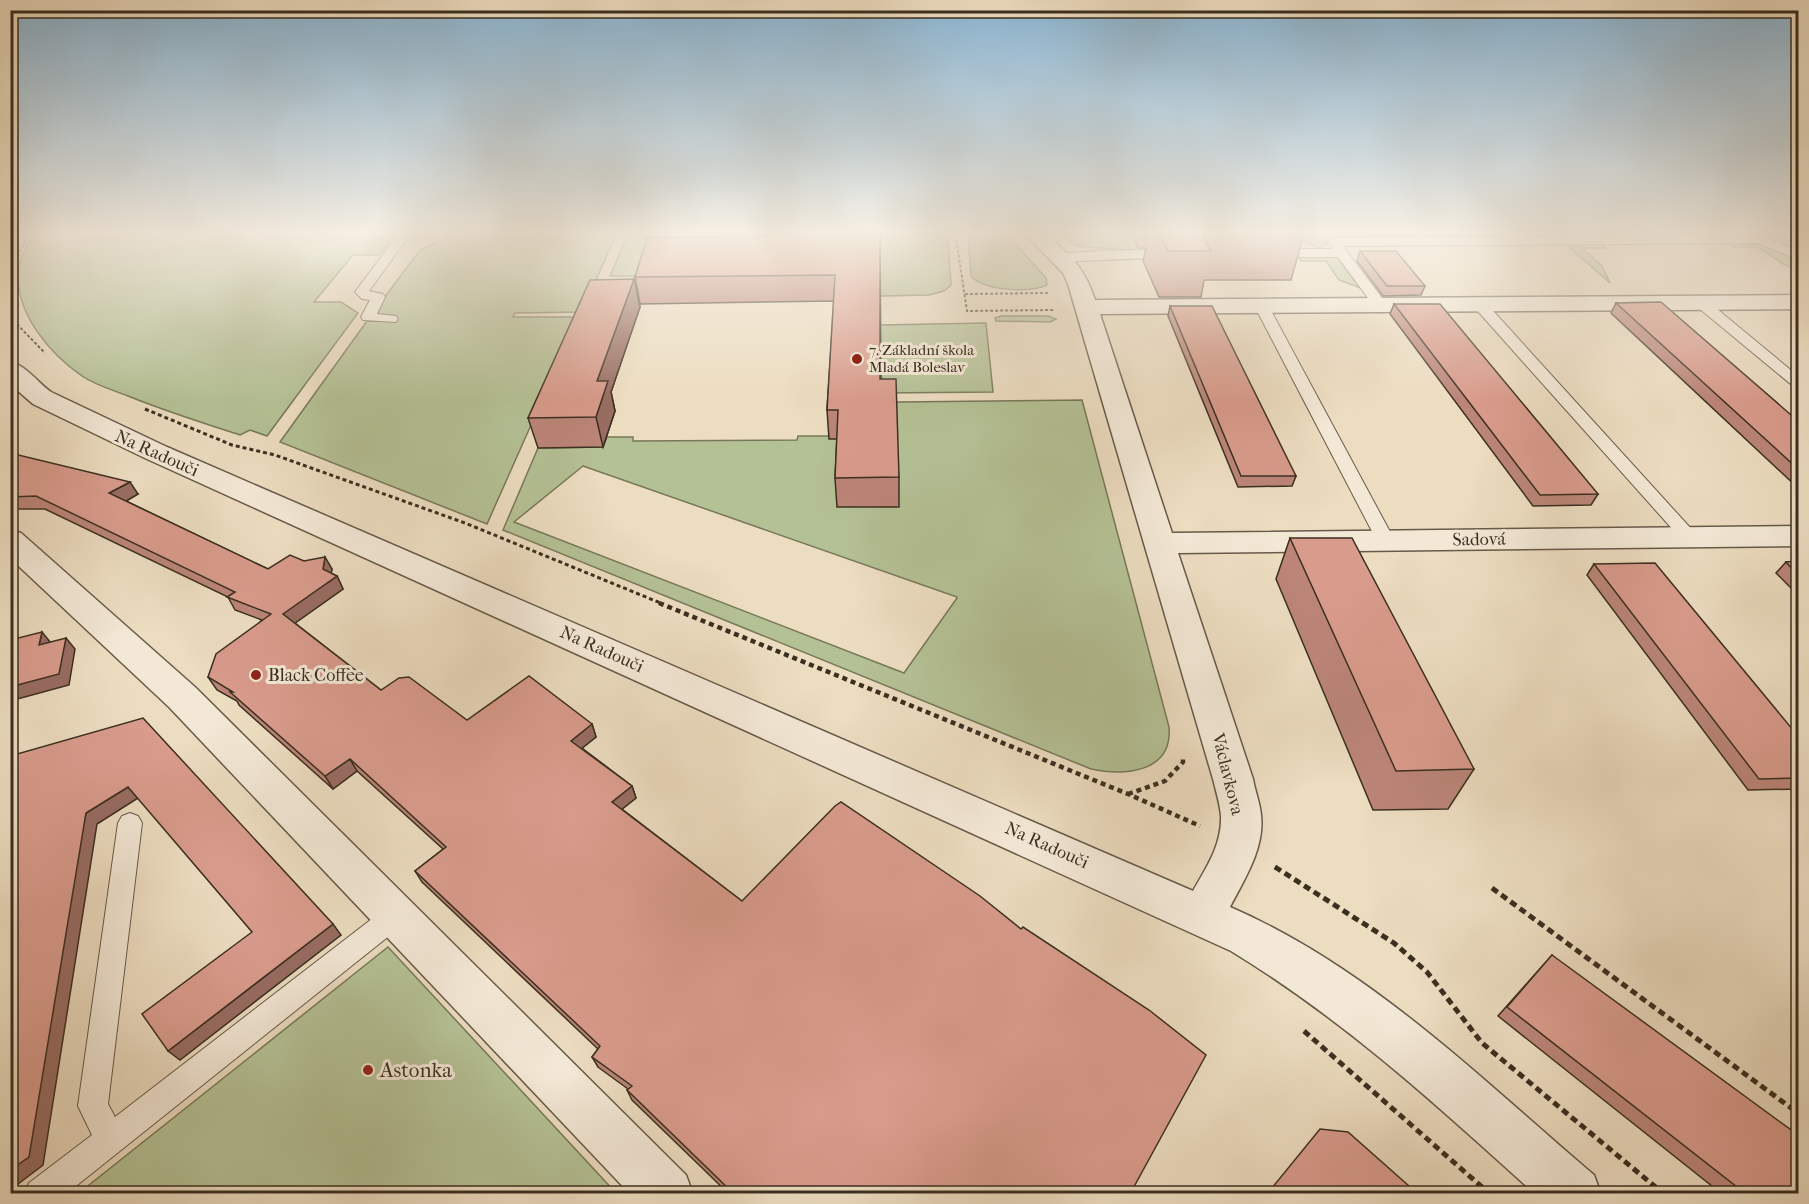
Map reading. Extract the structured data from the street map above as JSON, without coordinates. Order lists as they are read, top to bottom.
{
  "streets": {
    "street": ["Na Radouči", "Sadová", "Václavkova"]
  },
  "crossings": [
    ["Na Radouči", "Václavkova"],
    ["Sadová", "Václavkova"]
  ],
  "places": ["7. Základní škola Mladá Boleslav", "Black Coffee", "Astonka"]
}
